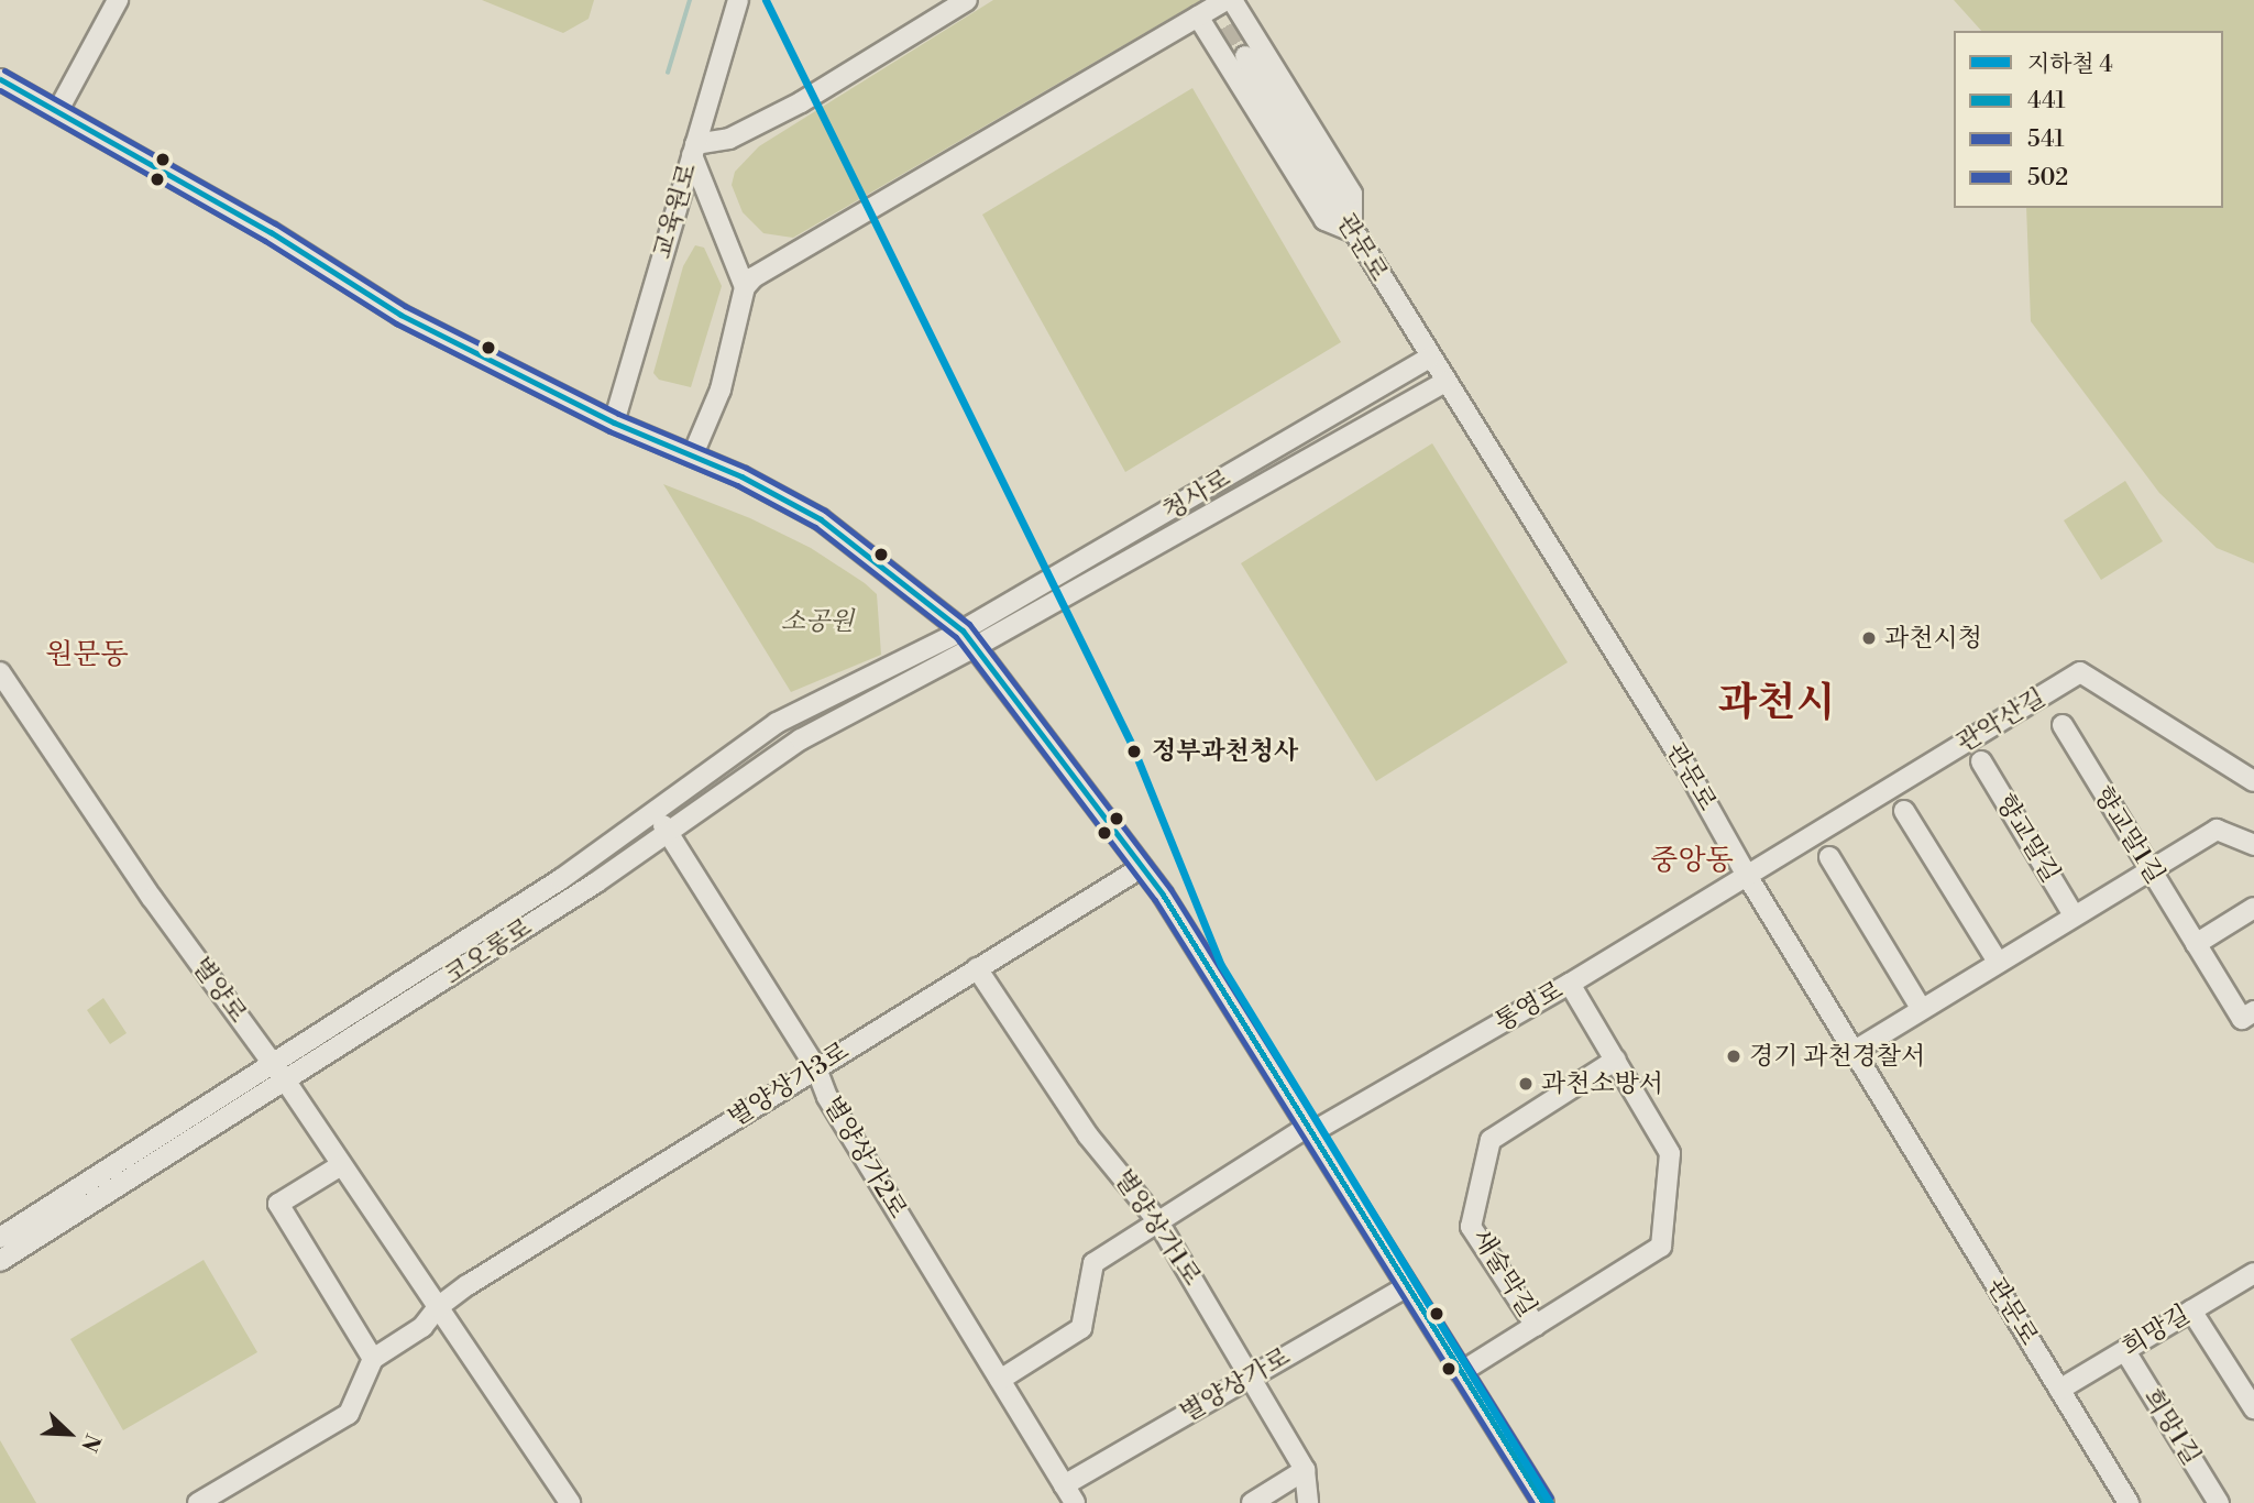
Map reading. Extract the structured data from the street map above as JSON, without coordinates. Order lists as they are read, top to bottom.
{
  "streets": {
    "street": [
      "교육원로",
      "관문로",
      "청사로",
      "관악산길",
      "향교말1길",
      "향교말길",
      "코오롱로",
      "별양로",
      "통영로",
      "별양상가3로",
      "별양상가2로",
      "별양상가1로",
      "새술막길",
      "희망길",
      "별양상가로",
      "희망1길"
    ]
  },
  "crossings": [
    ["관문로", "청사로"],
    ["관문로", "관악산길"],
    ["관문로", "통영로"],
    ["관문로", "희망길"],
    ["청사로", "코오롱로"],
    ["청사로", "별양로"],
    ["청사로", "별양상가2로"],
    ["관악산길", "통영로"],
    ["코오롱로", "별양로"],
    ["코오롱로", "별양상가2로"],
    ["별양로", "별양상가3로"],
    ["통영로", "별양상가2로"],
    ["통영로", "별양상가1로"],
    ["통영로", "새술막길"],
    ["별양상가3로", "별양상가2로"],
    ["별양상가3로", "별양상가1로"],
    ["별양상가2로", "별양상가로"],
    ["별양상가1로", "별양상가로"],
    ["희망길", "희망1길"]
  ],
  "districts": ["원문동", "과천시", "중앙동"],
  "parks": ["소공원"],
  "places": [
    "과천시청",
    "정부과천청사",
    "경기 과천경찰서",
    "과천소방서"
  ],
  "lines": [
    "metro line 4",
    "transit line 502",
    "transit line 441",
    "transit line 541"
  ],
  "legend": [
    "지하철 4",
    "441",
    "541",
    "502"
  ],
  "north": "bottom right"
}
